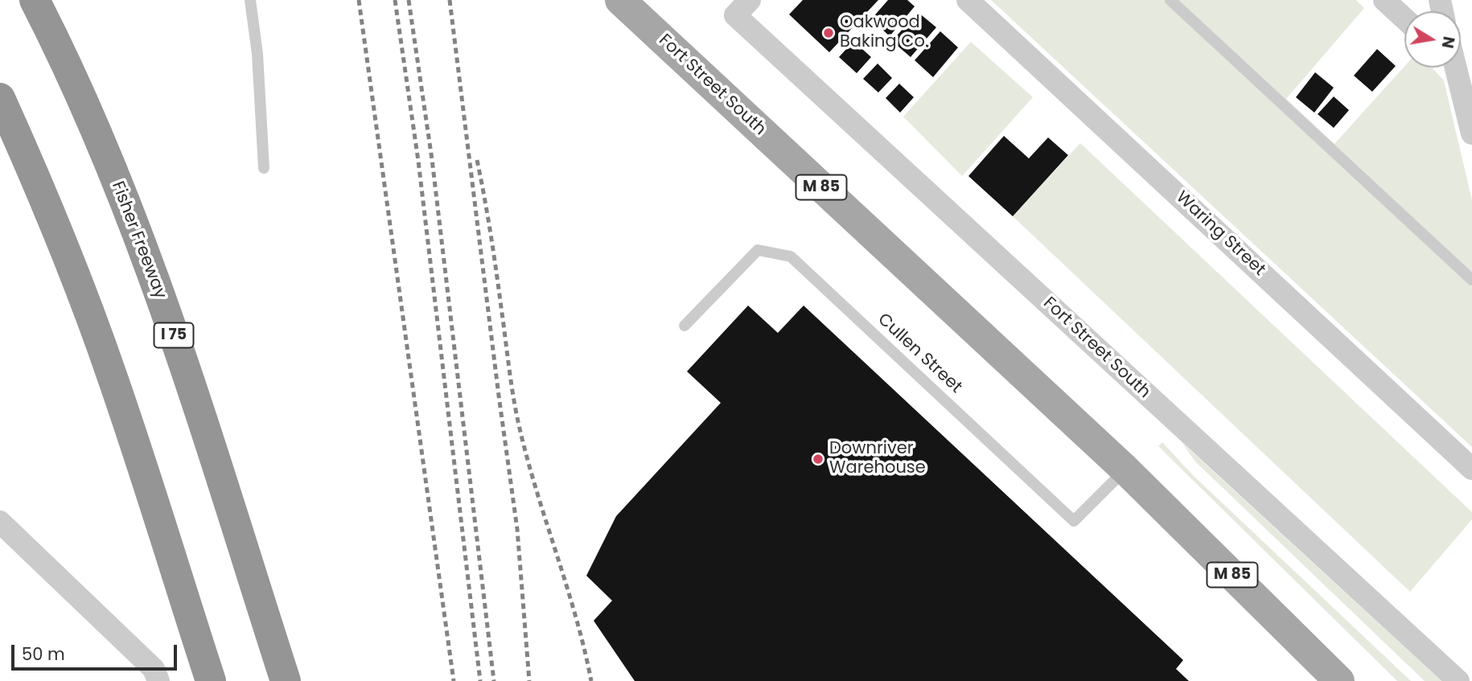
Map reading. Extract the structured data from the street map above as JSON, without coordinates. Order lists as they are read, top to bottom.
{
  "streets": {
    "highway": ["Fisher Freeway", "I 75"],
    "main road": ["Fort Street South", "M 85"],
    "street": ["Waring Street"],
    "lane": ["Cullen Street"]
  },
  "crossings": [
    ["Fort Street South", "M 85"],
    ["Fort Street South", "Cullen Street"],
    ["M 85", "Cullen Street"]
  ],
  "places": ["Oakwood Baking Co.", "Downriver Warehouse"],
  "scale_bar": "50 m",
  "north": "right"
}
